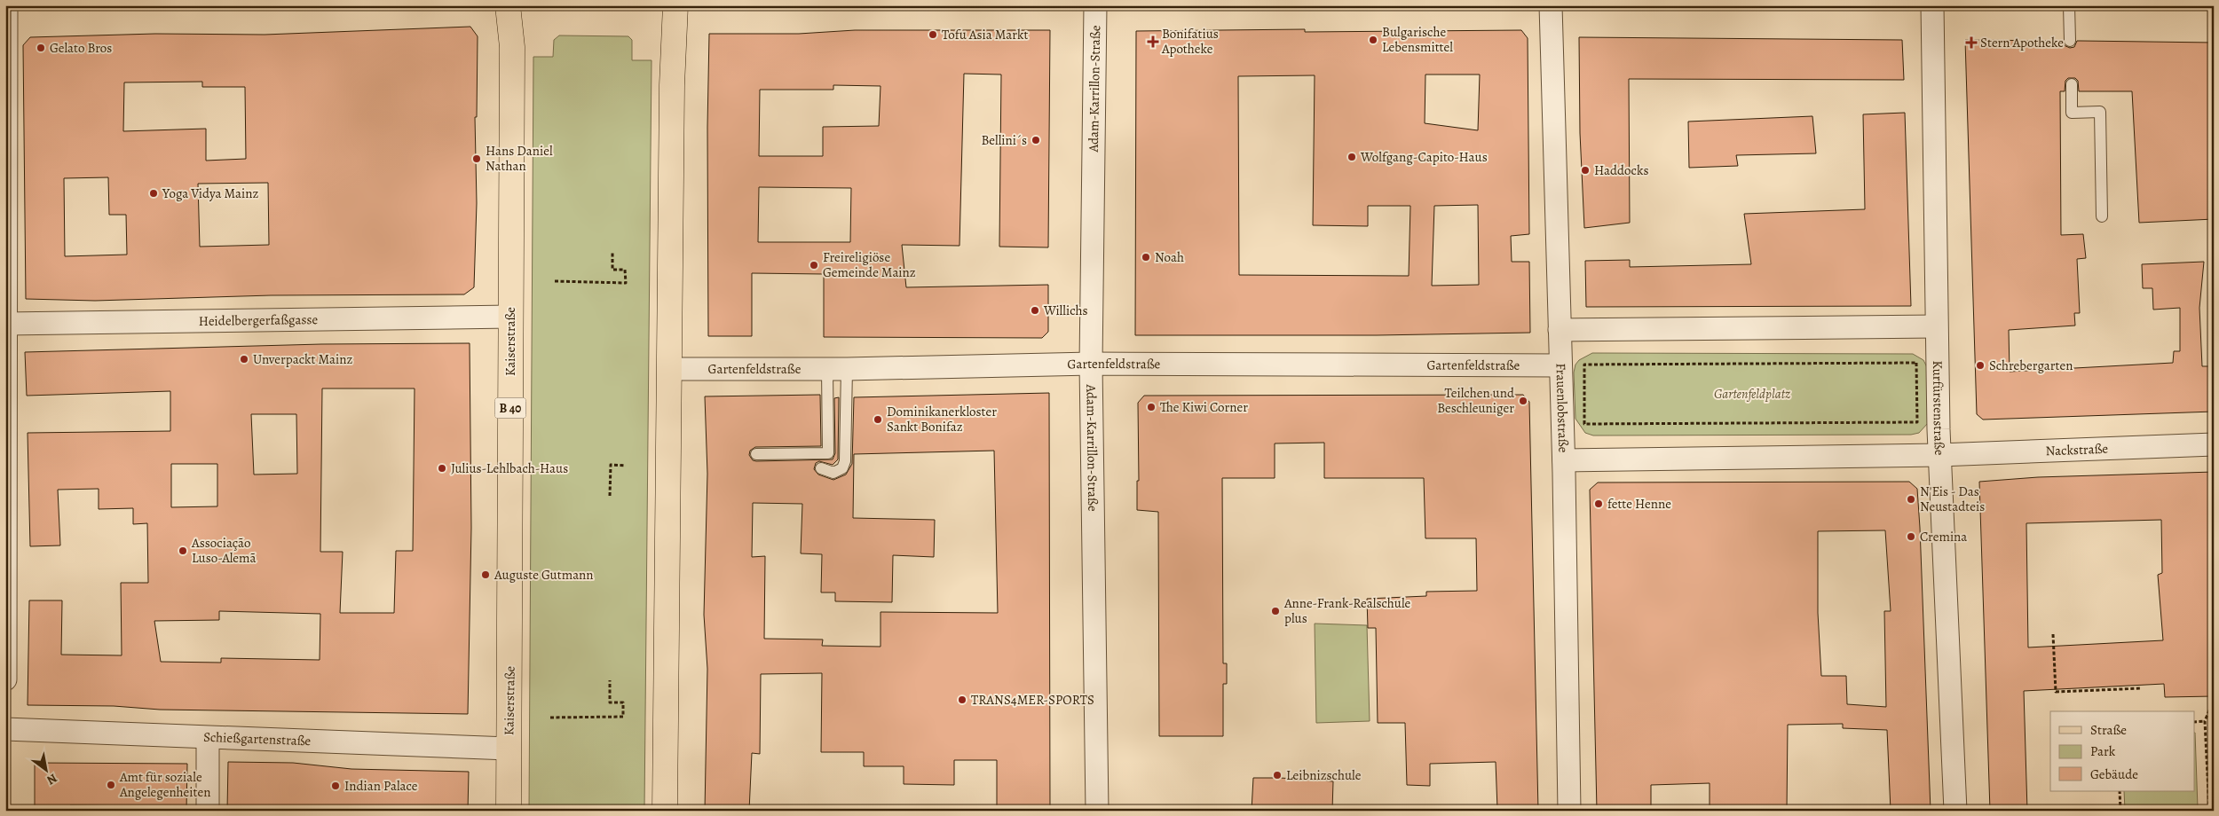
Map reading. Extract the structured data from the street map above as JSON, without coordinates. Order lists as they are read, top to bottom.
{
  "streets": {
    "main road": ["Kaiserstraße", "B 40"],
    "street": [
      "Adam-Karrillon-Straße",
      "Heidelbergerfaßgasse",
      "Gartenfeldstraße",
      "Frauenlobstraße",
      "Kurfürstenstraße",
      "Nackstraße",
      "Schießgartenstraße"
    ]
  },
  "crossings": [
    ["Adam-Karrillon-Straße", "Gartenfeldstraße"],
    ["Heidelbergerfaßgasse", "Kaiserstraße"],
    ["Kaiserstraße", "Schießgartenstraße"],
    ["Gartenfeldstraße", "Frauenlobstraße"],
    ["Kurfürstenstraße", "Nackstraße"]
  ],
  "parks": ["Gartenfeldplatz"],
  "places": {
    "other": [
      "Tofu Asia Markt",
      "Bulgarische Lebensmittel",
      "Gelato Bros",
      "Bellini´s",
      "Wolfgang-Capito-Haus",
      "Hans Daniel Nathan",
      "Haddocks",
      "Yoga Vidya Mainz",
      "Noah",
      "Freireligiöse Gemeinde Mainz",
      "Willichs",
      "Unverpackt Mainz",
      "Schrebergarten",
      "Teilchen und Beschleuniger",
      "The Kiwi Corner",
      "Dominikanerkloster Sankt Bonifaz",
      "Julius-Lehlbach-Haus",
      "N'Eis - Das Neustadteis",
      "fette Henne",
      "Cremina",
      "Associação Luso-Alemã",
      "Auguste Gutmann",
      "Anne-Frank-Realschule plus",
      "TRANS4MER-SPORTS",
      "Leibnizschule",
      "Amt für soziale Angelegenheiten",
      "Indian Palace"
    ],
    "health": ["Bonifatius Apotheke", "Stern Apotheke"]
  },
  "legend": ["Straße", "Park", "Gebäude"],
  "north": "bottom right"
}
